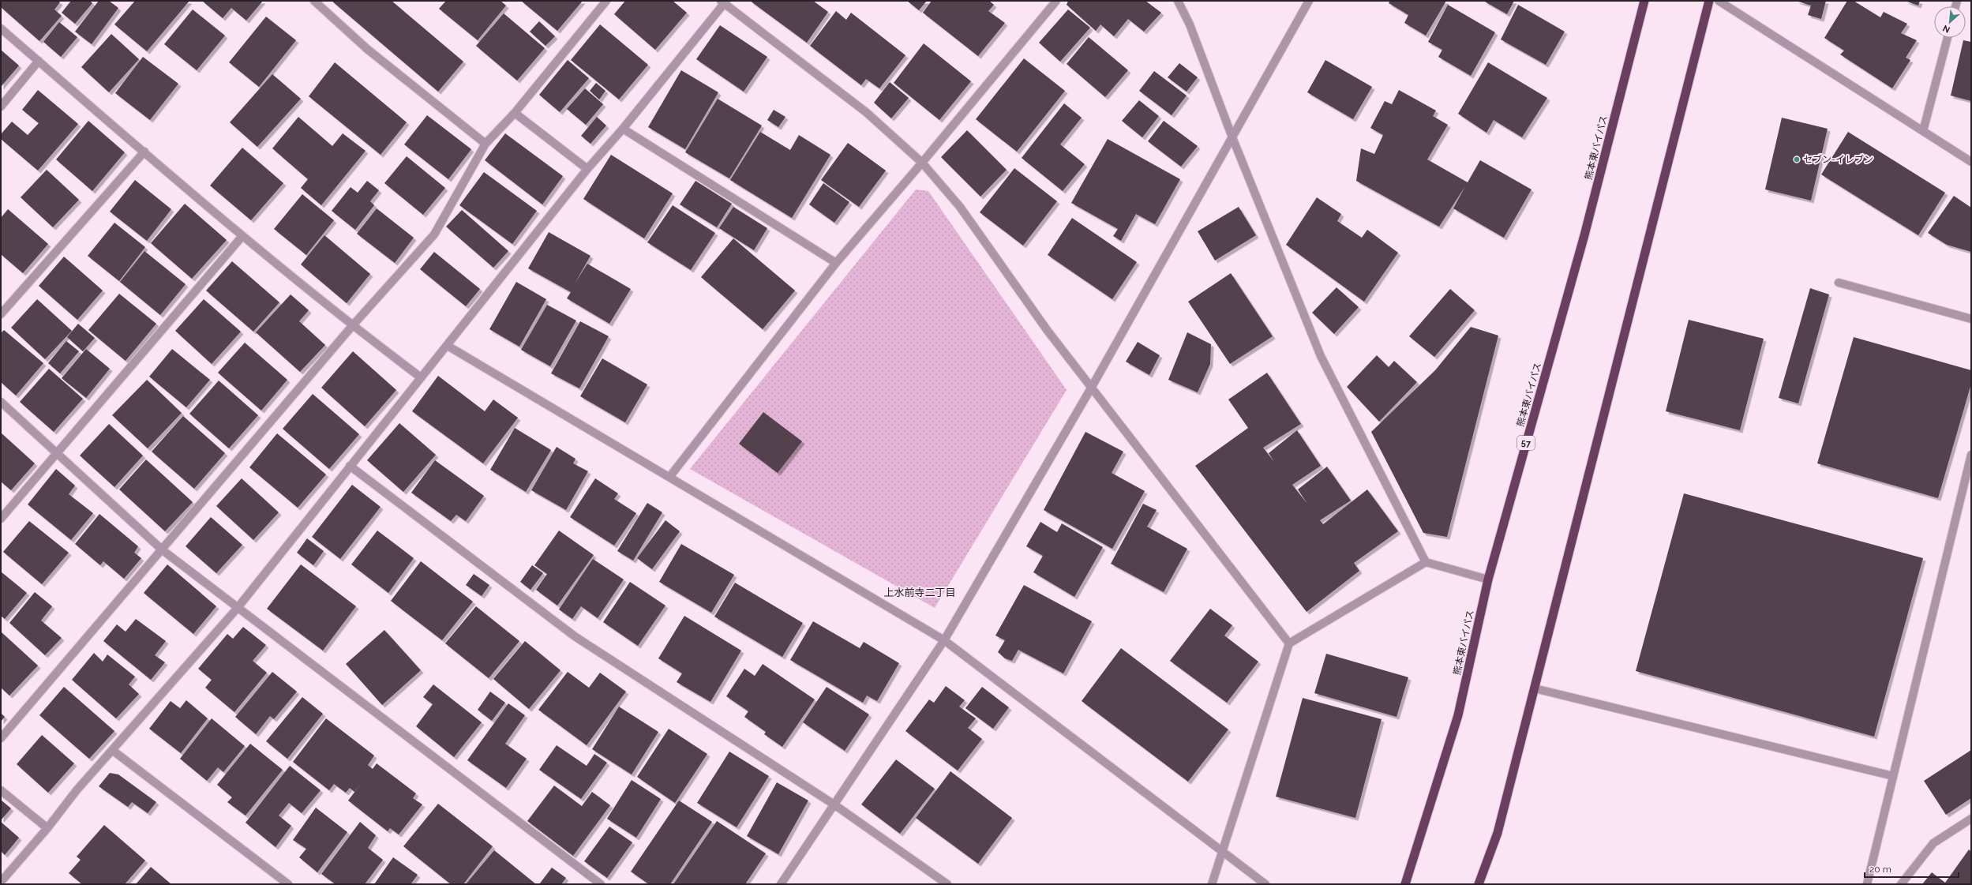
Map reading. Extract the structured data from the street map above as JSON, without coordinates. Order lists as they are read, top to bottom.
{
  "streets": {
    "highway": ["熊本東バイパス", "57"]
  },
  "districts": ["上水前寺二丁目"],
  "places": ["セブン-イレブン"],
  "scale_bar": "20 m",
  "north": "bottom left"
}
